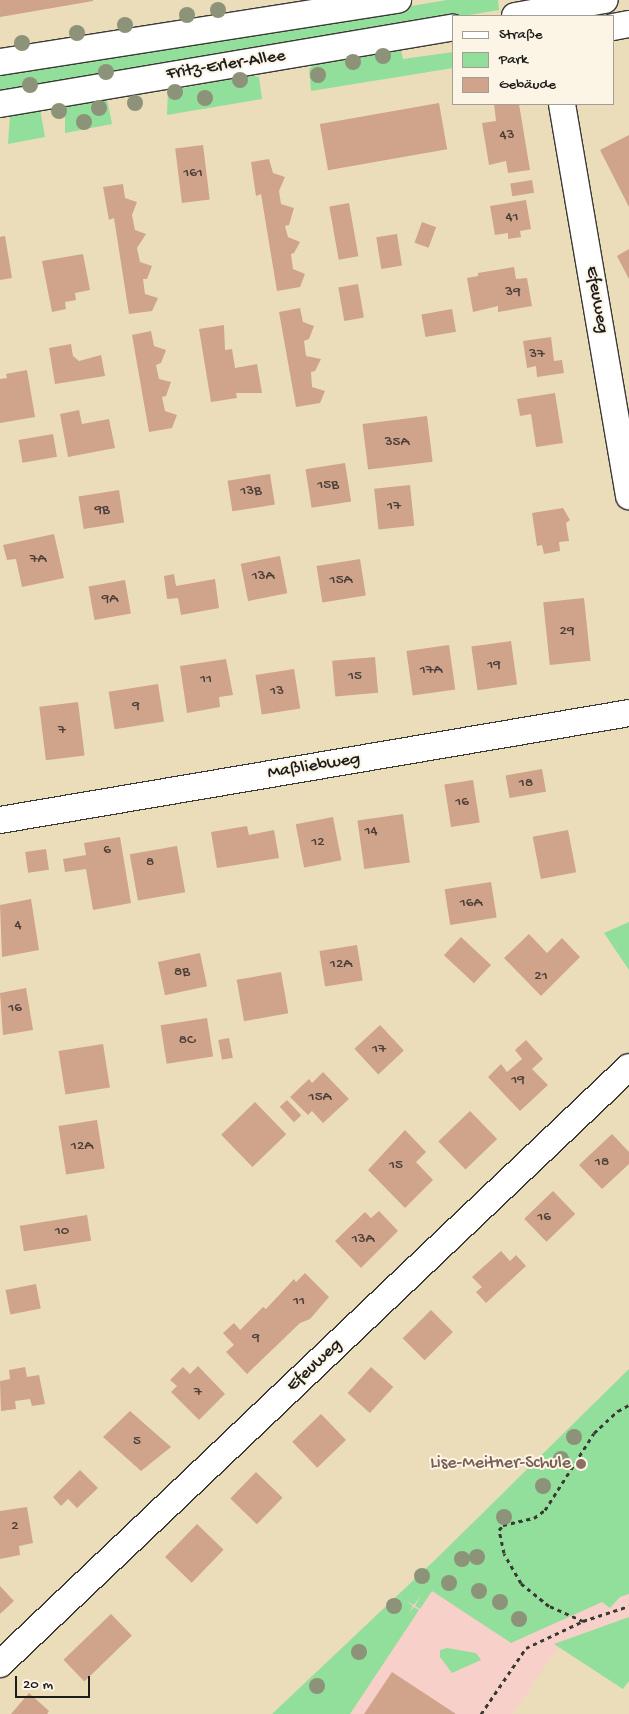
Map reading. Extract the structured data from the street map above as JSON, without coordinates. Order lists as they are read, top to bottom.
{
  "streets": {
    "street": ["Fritz-Erler-Allee", "Efeuweg", "Maßliebweg"]
  },
  "places": ["Lise-Meitner-Schule"],
  "house_numbers": [
    "43",
    "161",
    "41",
    "39",
    "37",
    "35A",
    "15B",
    "13B",
    "17",
    "9B",
    "7A",
    "13A",
    "15A",
    "9A",
    "29",
    "19",
    "17A",
    "15",
    "11",
    "13",
    "9",
    "7",
    "18",
    "16",
    "14",
    "12",
    "6",
    "8",
    "16A",
    "4",
    "12A",
    "8B",
    "21",
    "16",
    "8C",
    "17",
    "19",
    "15A",
    "12A",
    "18",
    "15",
    "16",
    "10",
    "13A",
    "11",
    "9",
    "7",
    "5",
    "2"
  ],
  "legend": ["Straße", "Park", "Gebäude"],
  "scale_bar": "20 m"
}
